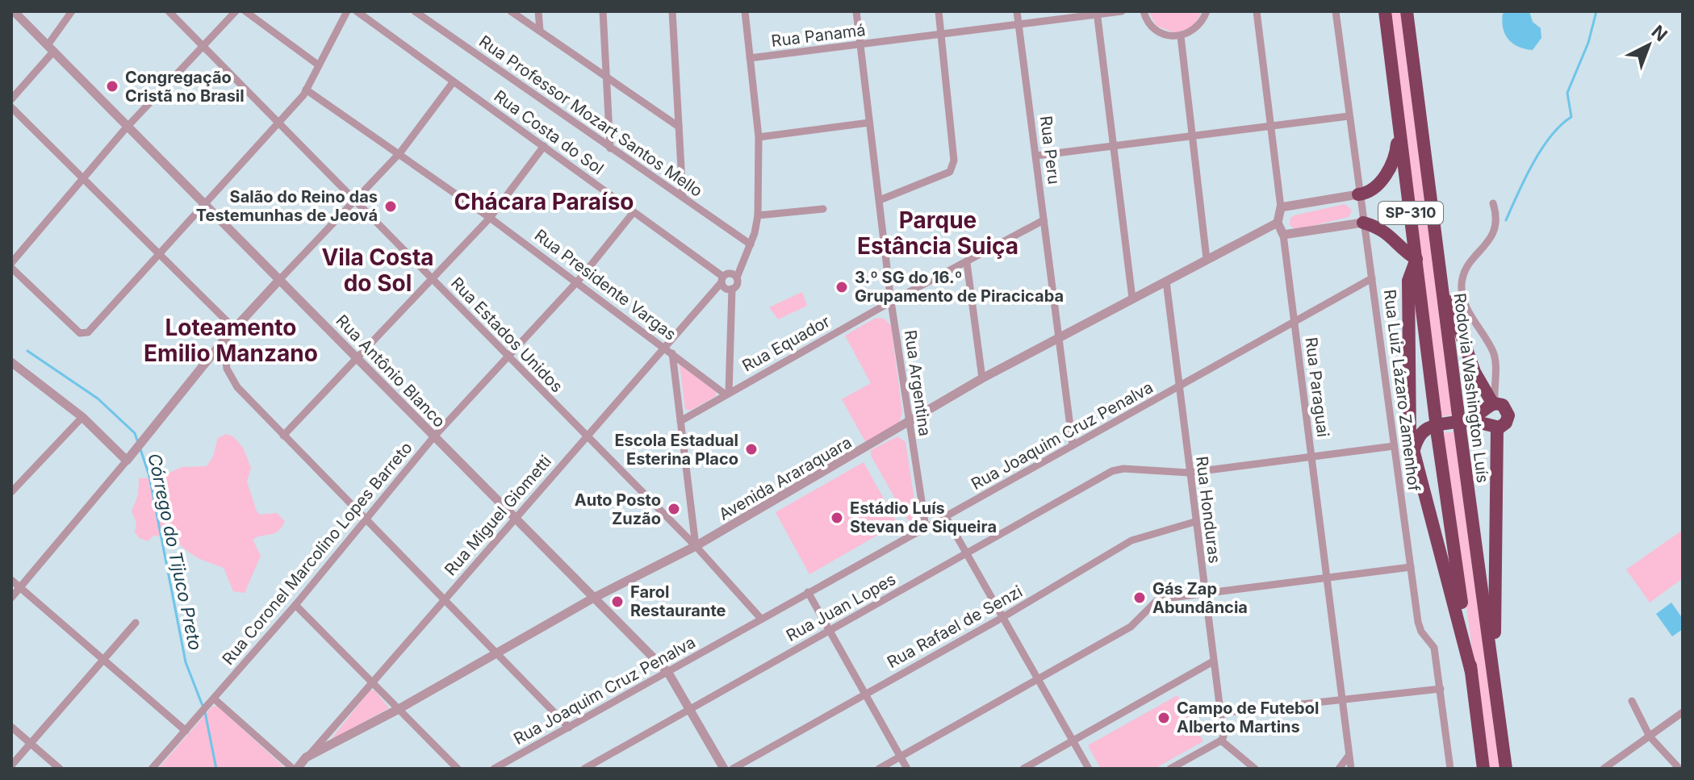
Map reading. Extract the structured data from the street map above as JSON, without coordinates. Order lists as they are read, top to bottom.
{
  "streets": {
    "highway": ["SP-310", "Rodovia Washington Luís"],
    "street": [
      "Rua Panamá",
      "Rua Professor Mozart Santos Mello",
      "Rua Costa do Sol",
      "Rua Peru",
      "Rua Presidente Vargas",
      "Rua Estados Unidos",
      "Rua Equador",
      "Rua Antônio Blanco",
      "Rua Argentina",
      "Rua Paraguai",
      "Rua Luiz Lázaro Zamenhof",
      "Rua Joaquim Cruz Penalva",
      "Avenida Araraquara",
      "Rua Honduras",
      "Rua Miguel Giometti",
      "Rua Coronel Marcolino Lopes Barreto",
      "Rua Juan Lopes",
      "Rua Rafael de Senzi"
    ]
  },
  "crossings": [
    ["Rua Panamá", "Rua Peru"],
    ["Rua Panamá", "Rua Argentina"],
    ["Rua Panamá", "Rua Miguel Giometti"],
    ["Rua Professor Mozart Santos Mello", "Rua Miguel Giometti"],
    ["Rua Costa do Sol", "Rua Miguel Giometti"],
    ["Rua Costa do Sol", "Rua Coronel Marcolino Lopes Barreto"],
    ["Rua Peru", "Rua Equador"],
    ["Rua Peru", "Rua Joaquim Cruz Penalva"],
    ["Rua Peru", "Avenida Araraquara"],
    ["Rua Presidente Vargas", "Rua Equador"],
    ["Rua Presidente Vargas", "Rua Miguel Giometti"],
    ["Rua Presidente Vargas", "Rua Coronel Marcolino Lopes Barreto"],
    ["Rua Estados Unidos", "Rua Joaquim Cruz Penalva"],
    ["Rua Estados Unidos", "Avenida Araraquara"],
    ["Rua Estados Unidos", "Rua Miguel Giometti"],
    ["Rua Estados Unidos", "Rua Coronel Marcolino Lopes Barreto"],
    ["Rua Equador", "Rua Argentina"],
    ["Rua Antônio Blanco", "Rua Joaquim Cruz Penalva"],
    ["Rua Antônio Blanco", "Avenida Araraquara"],
    ["Rua Antônio Blanco", "Rua Miguel Giometti"],
    ["Rua Antônio Blanco", "Rua Coronel Marcolino Lopes Barreto"],
    ["Rua Antônio Blanco", "Rua Juan Lopes"],
    ["Rua Argentina", "Rua Joaquim Cruz Penalva"],
    ["Rua Argentina", "Avenida Araraquara"],
    ["Rua Paraguai", "Rua Joaquim Cruz Penalva"],
    ["Rua Paraguai", "Avenida Araraquara"],
    ["Rua Luiz Lázaro Zamenhof", "Rua Joaquim Cruz Penalva"],
    ["Rua Joaquim Cruz Penalva", "Rua Honduras"],
    ["Avenida Araraquara", "Rua Honduras"],
    ["Avenida Araraquara", "Rua Miguel Giometti"],
    ["Rua Honduras", "Rua Juan Lopes"],
    ["Rua Honduras", "Rua Rafael de Senzi"]
  ],
  "districts": [
    "Chácara Paraíso",
    "Parque Estância Suiça",
    "Vila Costa do Sol",
    "Loteamento Emilio Manzano"
  ],
  "water": ["Córrego do Tijuco Preto"],
  "places": [
    "Congregação Cristã no Brasil",
    "Salão do Reino das Testemunhas de Jeová",
    "3.º SG do 16.º Grupamento de Piracicaba",
    "Escola Estadual Esterina Placo",
    "Auto Posto Zuzão",
    "Estádio Luís Stevan de Siqueira",
    "Gás Zap Abundância",
    "Farol Restaurante",
    "Campo de Futebol Alberto Martins"
  ],
  "north": "top right"
}
